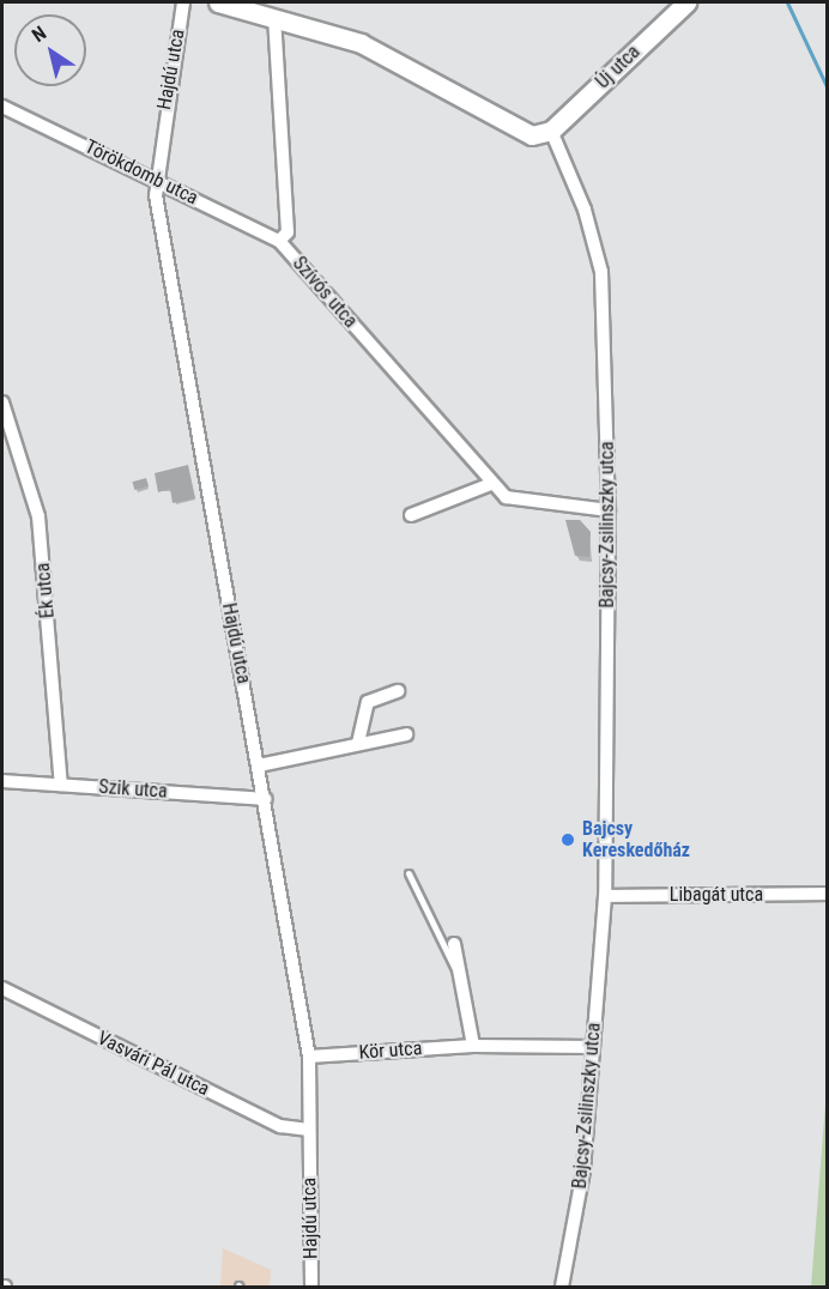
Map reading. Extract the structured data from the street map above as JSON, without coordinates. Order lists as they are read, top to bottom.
{
  "streets": {
    "main road": ["Új utca"],
    "street": [
      "Hajdú utca",
      "Törökdomb utca",
      "Szívós utca",
      "Bajcsy-Zsilinszky utca",
      "Ék utca",
      "Szik utca",
      "Libagát utca",
      "Kör utca",
      "Vasvári Pál utca"
    ]
  },
  "crossings": [
    ["Új utca", "Bajcsy-Zsilinszky utca"],
    ["Hajdú utca", "Törökdomb utca"],
    ["Hajdú utca", "Szik utca"],
    ["Hajdú utca", "Kör utca"],
    ["Hajdú utca", "Vasvári Pál utca"],
    ["Törökdomb utca", "Szívós utca"],
    ["Szívós utca", "Bajcsy-Zsilinszky utca"],
    ["Bajcsy-Zsilinszky utca", "Libagát utca"],
    ["Bajcsy-Zsilinszky utca", "Kör utca"],
    ["Ék utca", "Szik utca"]
  ],
  "places": ["Bajcsy Kereskedőház"],
  "north": "top left"
}
